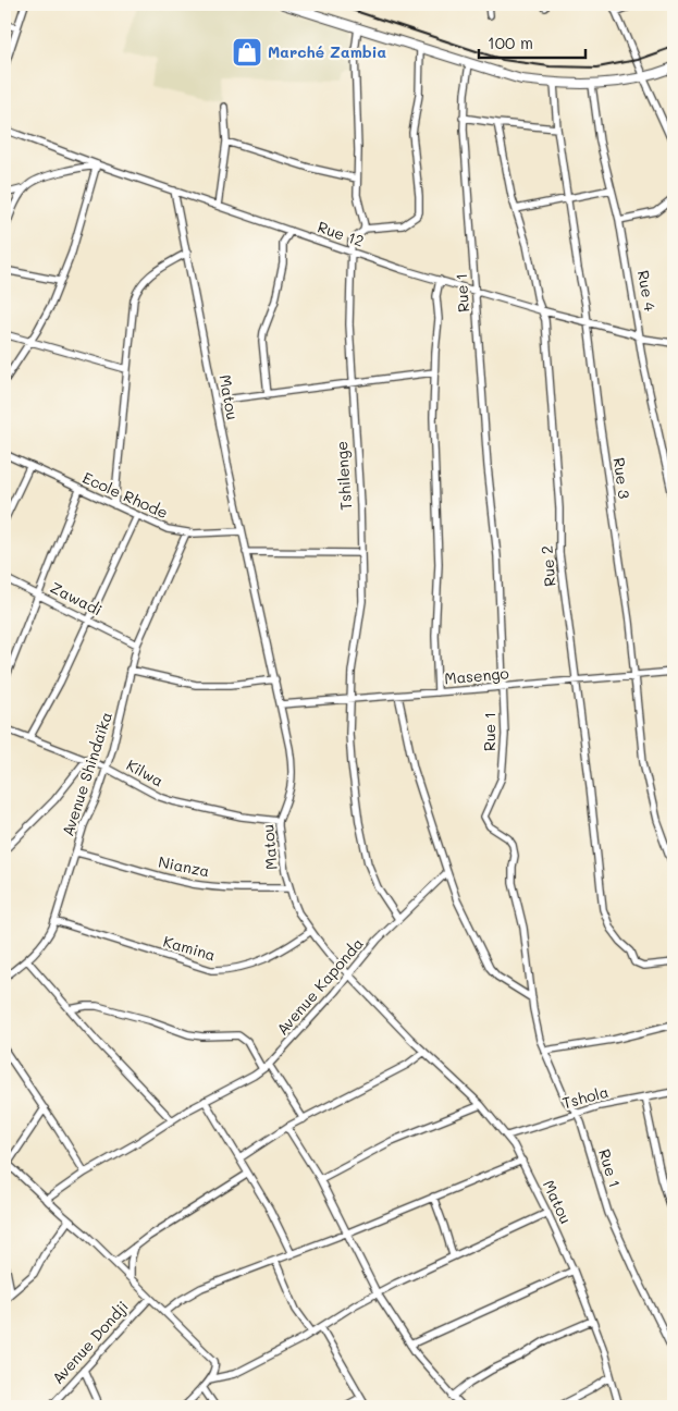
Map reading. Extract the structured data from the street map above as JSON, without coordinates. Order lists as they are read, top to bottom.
{
  "streets": {
    "street": [
      "Rue 12",
      "Rue 4",
      "Rue 1",
      "Matou",
      "Tshilenge",
      "Rue 3",
      "Ecole Rhode",
      "Rue 2",
      "Zawadi",
      "Masengo",
      "Kilwa",
      "Avenue Shindaïka",
      "Nianza",
      "Kamina",
      "Avenue Kaponda",
      "Tshola",
      "Avenue Dondji"
    ]
  },
  "crossings": [
    ["Rue 12", "Rue 4"],
    ["Rue 12", "Rue 1"],
    ["Rue 12", "Matou"],
    ["Rue 12", "Tshilenge"],
    ["Rue 12", "Rue 3"],
    ["Rue 12", "Rue 2"],
    ["Rue 1", "Masengo"],
    ["Rue 1", "Tshola"],
    ["Matou", "Ecole Rhode"],
    ["Matou", "Masengo"],
    ["Matou", "Kilwa"],
    ["Matou", "Nianza"],
    ["Matou", "Kamina"],
    ["Matou", "Avenue Kaponda"],
    ["Matou", "Tshola"],
    ["Tshilenge", "Masengo"],
    ["Tshilenge", "Avenue Kaponda"],
    ["Rue 3", "Masengo"],
    ["Ecole Rhode", "Avenue Shindaïka"],
    ["Rue 2", "Masengo"],
    ["Zawadi", "Avenue Shindaïka"],
    ["Kilwa", "Avenue Shindaïka"],
    ["Avenue Shindaïka", "Nianza"],
    ["Avenue Shindaïka", "Kamina"]
  ],
  "places": {
    "shop": ["Marché Zambia"]
  },
  "scale_bar": "100 m"
}
